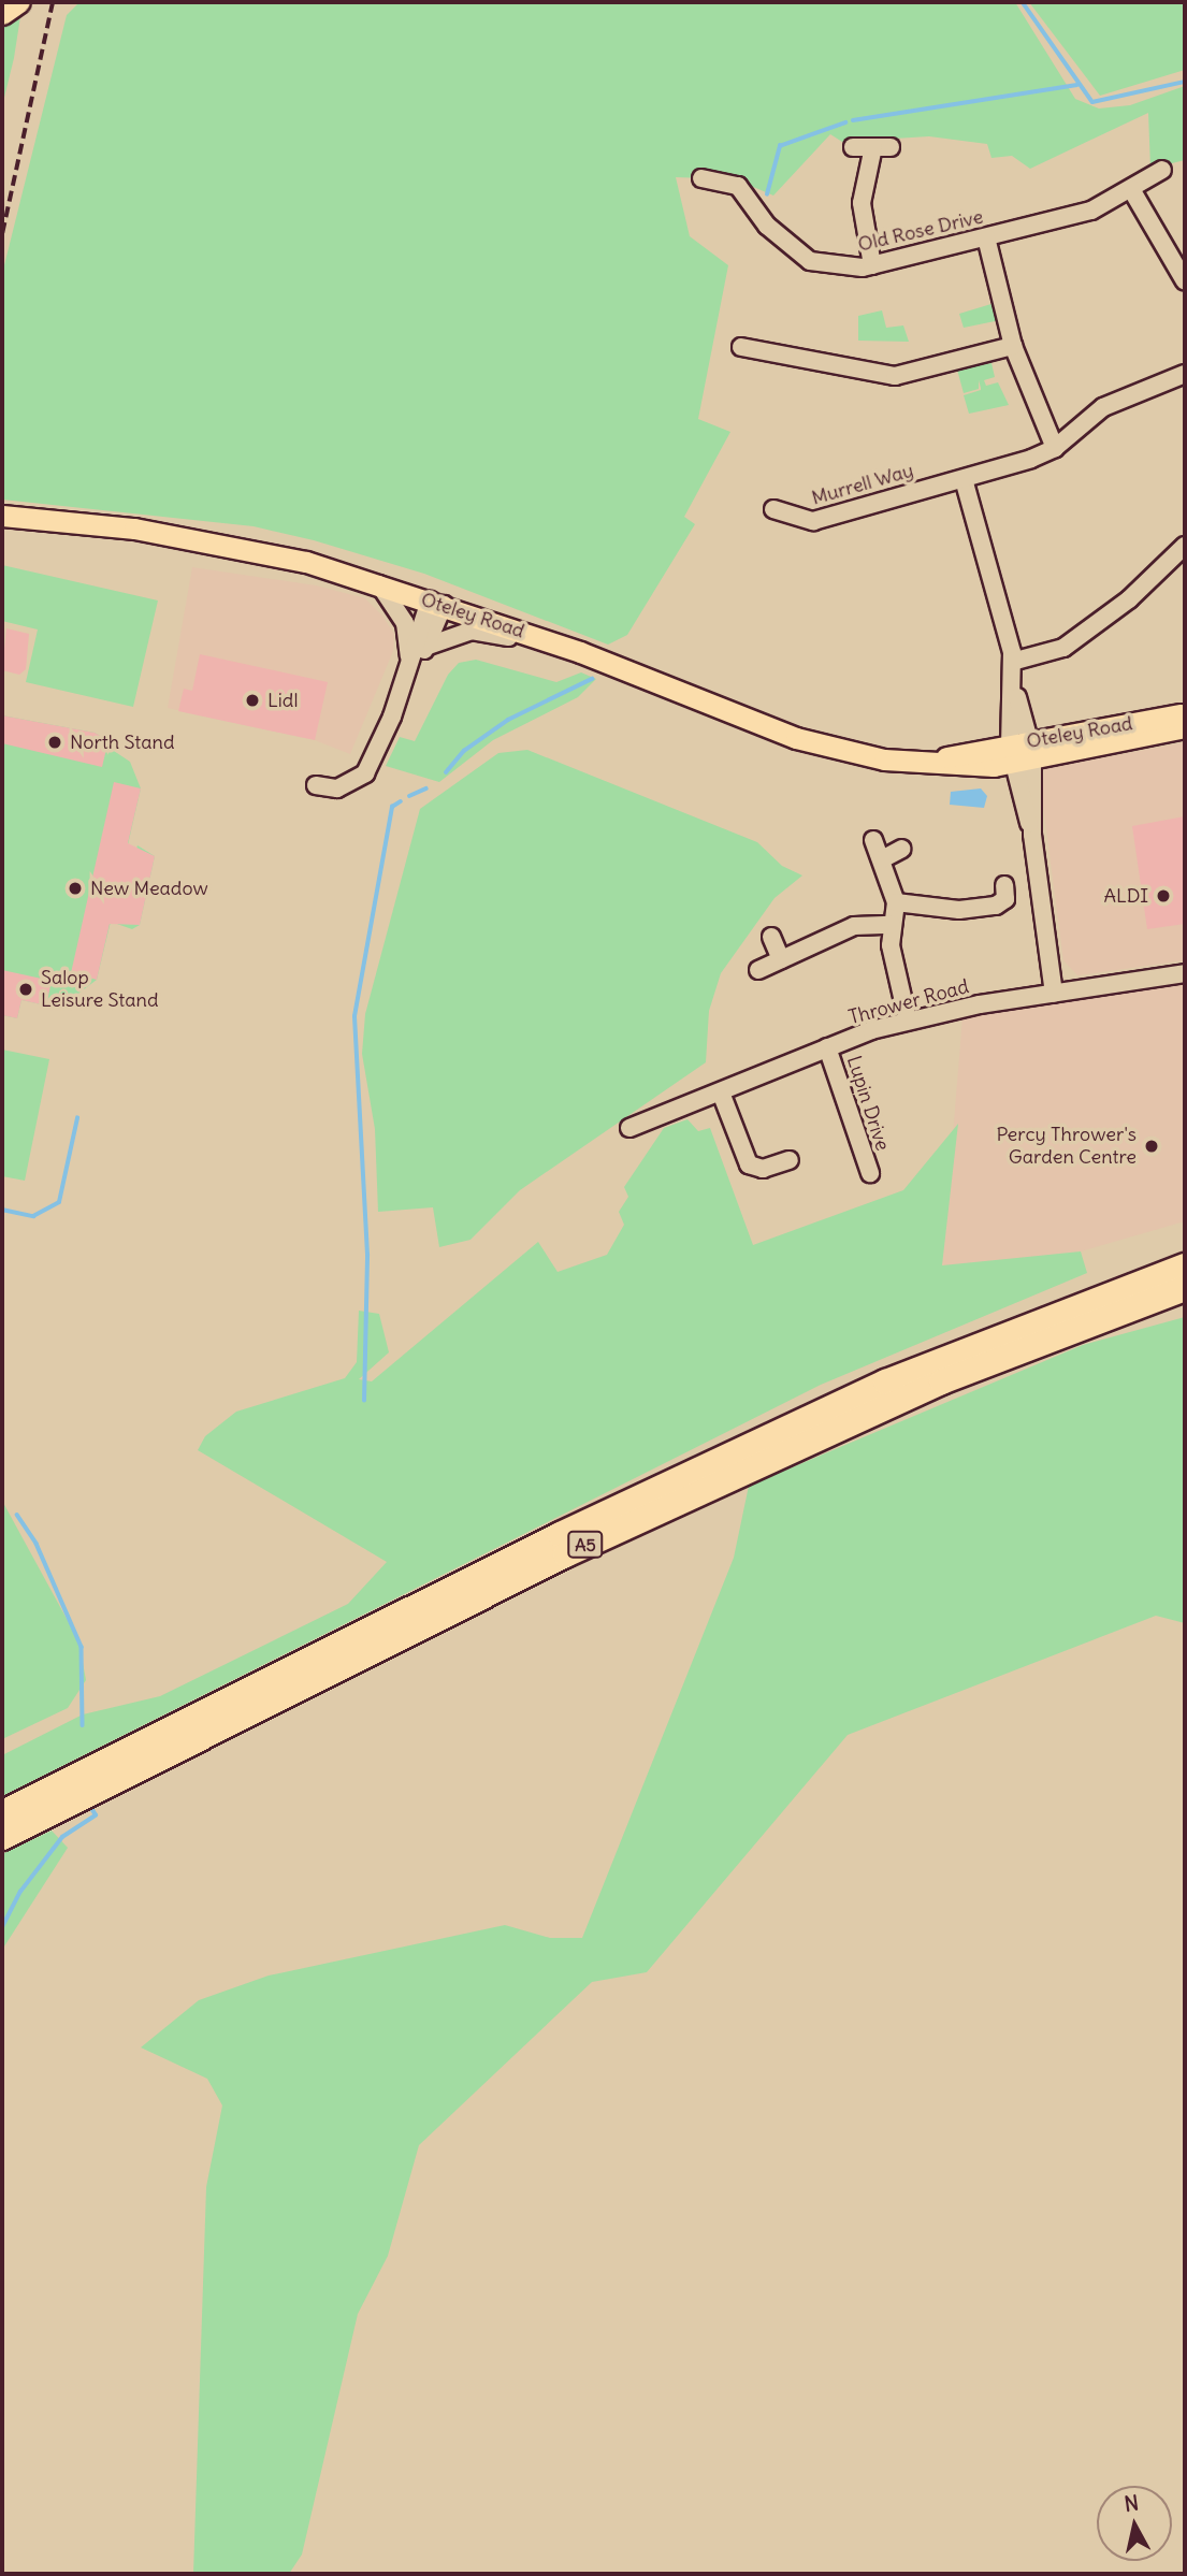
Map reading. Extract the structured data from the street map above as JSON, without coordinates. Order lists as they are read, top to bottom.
{
  "streets": {
    "highway": ["A5"],
    "main road": ["Oteley Road"],
    "street": [
      "Old Rose Drive",
      "Murrell Way",
      "Thrower Road",
      "Lupin Drive"
    ]
  },
  "crossings": [
    ["Thrower Road", "Lupin Drive"]
  ],
  "places": [
    "Lidl",
    "North Stand",
    "New Meadow",
    "ALDI",
    "Salop Leisure Stand",
    "Percy Thrower's Garden Centre"
  ],
  "north": "top"
}
